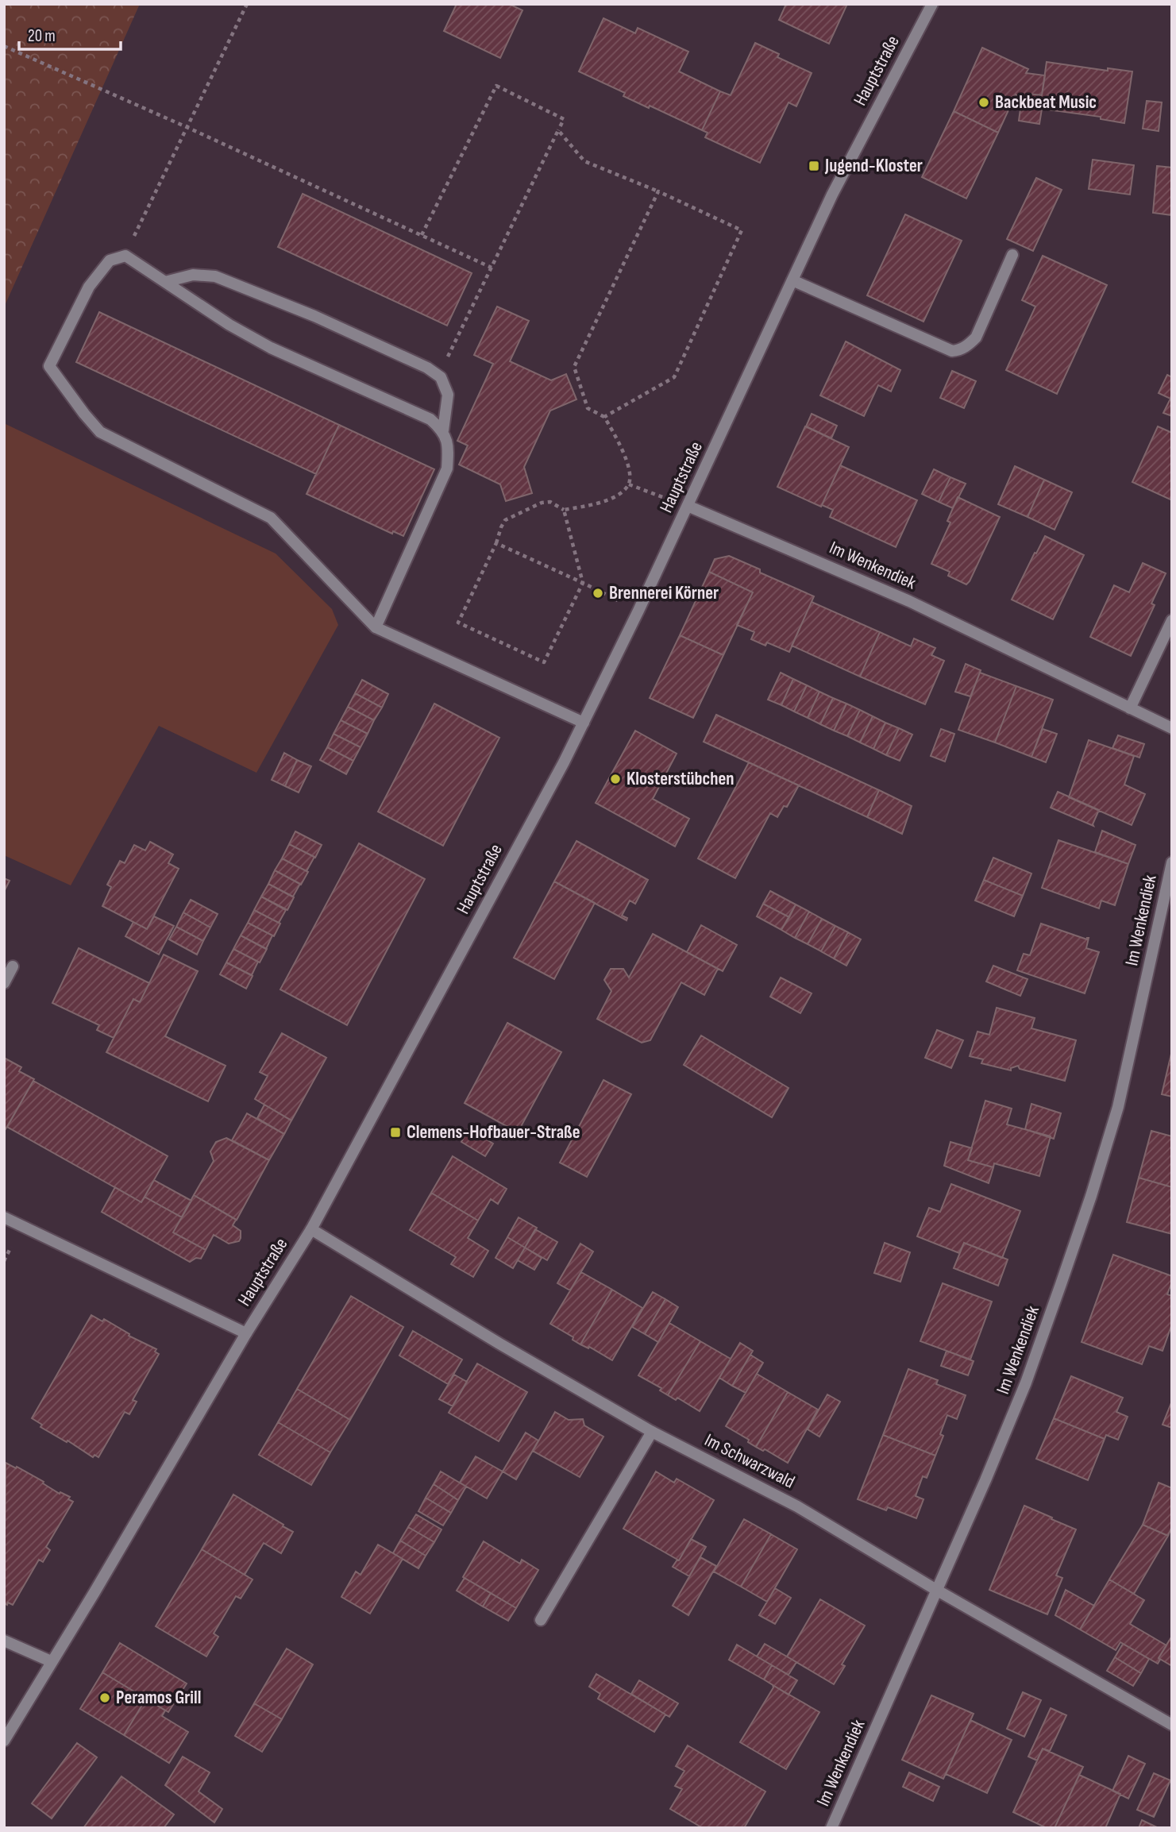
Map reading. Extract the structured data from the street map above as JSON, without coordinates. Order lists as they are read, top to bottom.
{
  "streets": {
    "street": ["Hauptstraße", "Im Wenkendiek", "Im Schwarzwald"]
  },
  "crossings": [
    ["Hauptstraße", "Im Wenkendiek"],
    ["Hauptstraße", "Im Schwarzwald"],
    ["Im Wenkendiek", "Im Schwarzwald"]
  ],
  "places": {
    "other": [
      "Backbeat Music",
      "Brennerei Körner",
      "Klosterstübchen",
      "Peramos Grill"
    ],
    "transit": ["Jugend-Kloster", "Clemens-Hofbauer-Straße"]
  },
  "scale_bar": "20 m"
}
